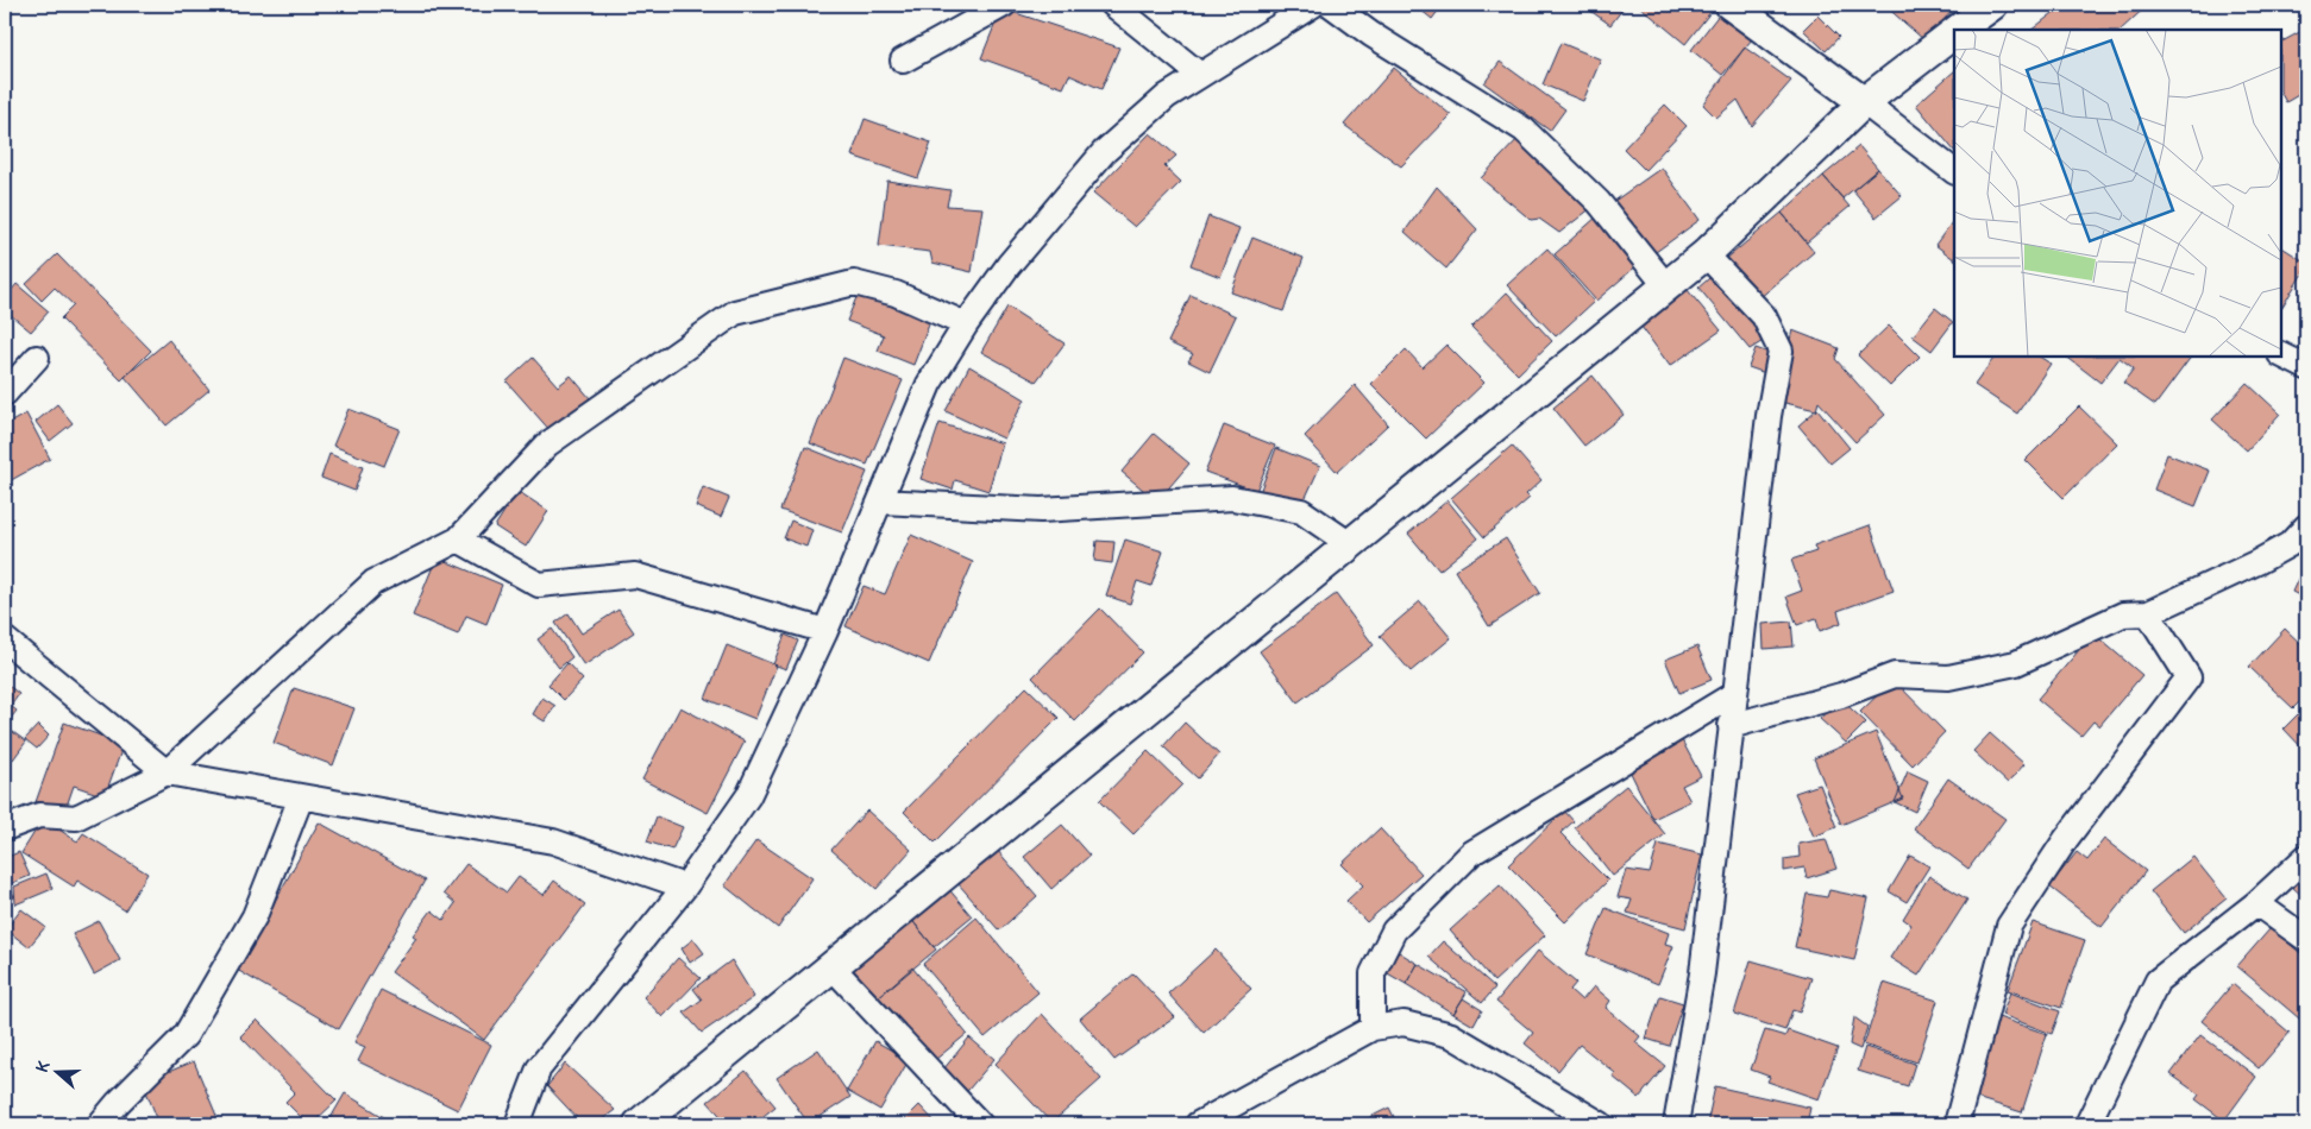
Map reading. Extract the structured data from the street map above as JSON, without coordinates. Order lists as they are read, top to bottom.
{
  "north": "left"
}
